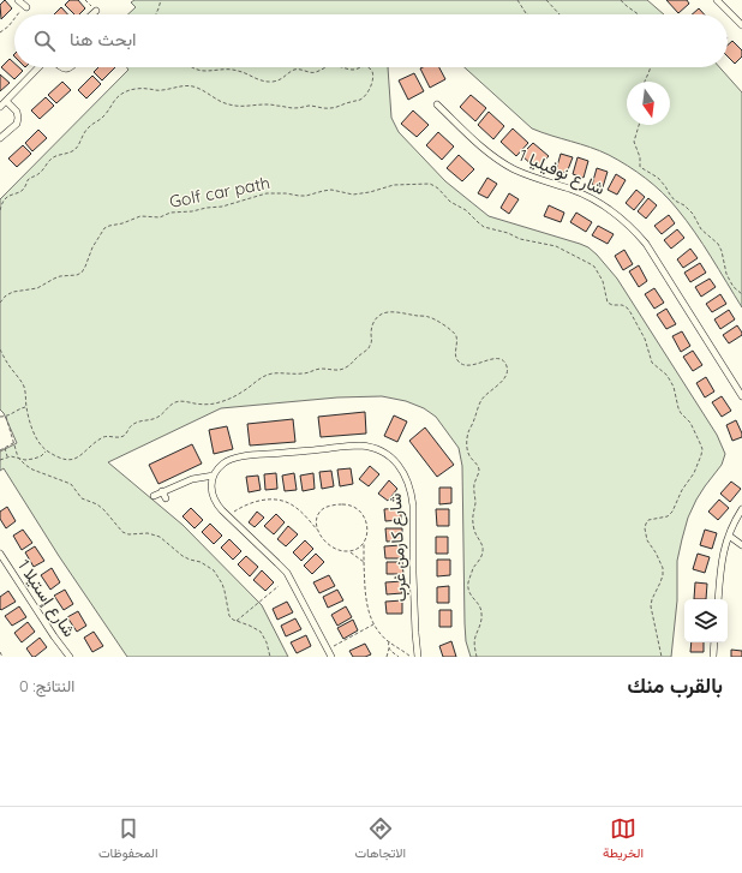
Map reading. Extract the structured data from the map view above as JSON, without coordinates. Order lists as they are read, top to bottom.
{
  "streets": {
    "street": ["شارع نوفيليا 1", "شارع كارمن غرب", "شارع إستيلا 1"],
    "path": ["Golf car path"]
  },
  "north": "bottom",
  "page": {
    "search": "ابحث هنا",
    "heading": ["بالقرب منك", "النتائج: 0"],
    "nav": ["الخريطة", "الاتجاهات", "المحفوظات"]
  }
}
